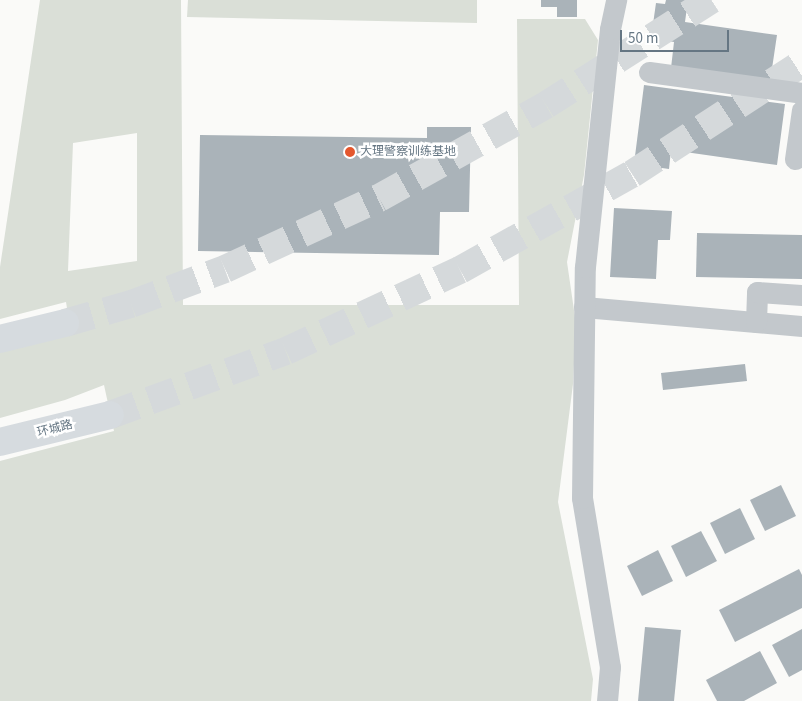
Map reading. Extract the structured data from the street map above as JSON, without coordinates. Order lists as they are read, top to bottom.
{
  "streets": {
    "main road": ["环城路"]
  },
  "places": ["大理警察训练基地"],
  "scale_bar": "50 m"
}
